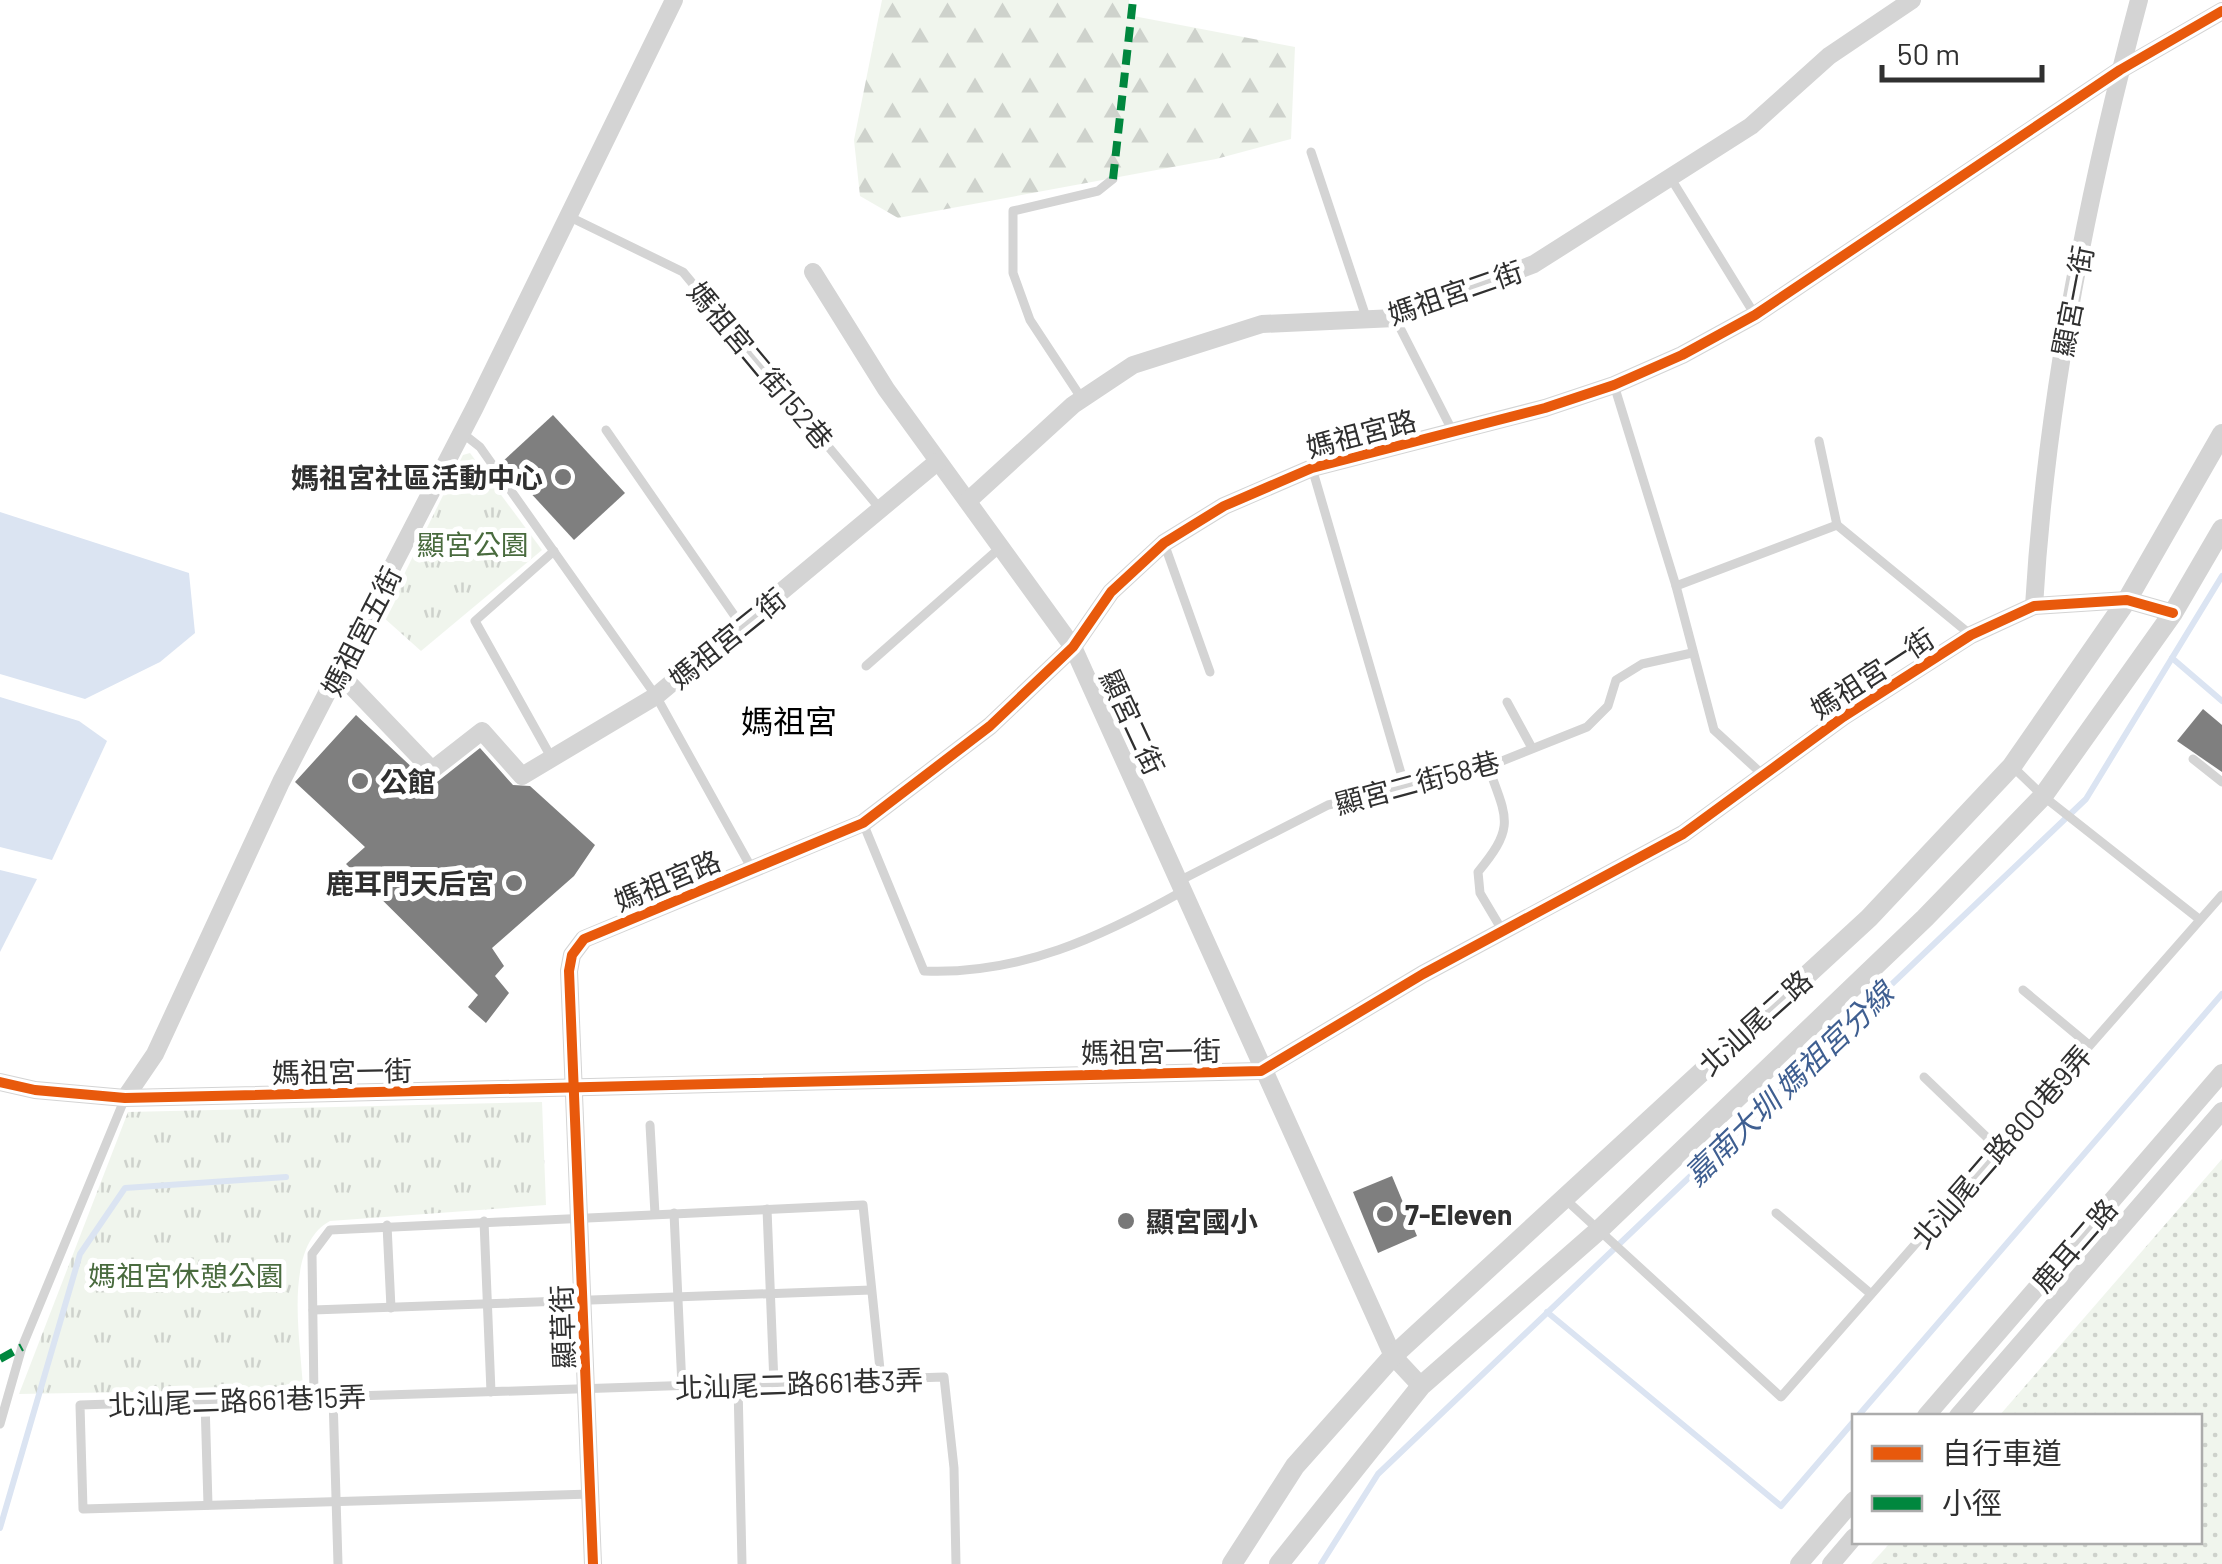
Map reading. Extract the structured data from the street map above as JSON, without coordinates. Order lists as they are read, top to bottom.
{
  "streets": {
    "street": [
      "媽祖宮二街",
      "顯宮一街",
      "媽祖宮路",
      "媽祖宮五街",
      "媽祖宮一街",
      "顯宮二街",
      "北汕尾二路",
      "鹿耳二路",
      "顯草街"
    ],
    "lane": [
      "媽祖宮二街152巷",
      "顯宮二街58巷",
      "北汕尾二路800巷9弄",
      "北汕尾二路661巷3弄",
      "北汕尾二路661巷15弄"
    ]
  },
  "crossings": [
    ["媽祖宮二街", "媽祖宮二街152巷"],
    ["媽祖宮二街", "媽祖宮五街"],
    ["媽祖宮二街", "顯宮二街"],
    ["顯宮一街", "媽祖宮路"],
    ["顯宮一街", "媽祖宮一街"],
    ["媽祖宮二街152巷", "媽祖宮五街"],
    ["媽祖宮路", "媽祖宮一街"],
    ["媽祖宮路", "顯宮二街"],
    ["媽祖宮路", "顯宮二街58巷"],
    ["媽祖宮路", "顯草街"],
    ["媽祖宮五街", "媽祖宮一街"],
    ["媽祖宮一街", "顯宮二街"],
    ["媽祖宮一街", "北汕尾二路"],
    ["媽祖宮一街", "顯草街"],
    ["顯宮二街", "顯宮二街58巷"],
    ["顯宮二街", "北汕尾二路"],
    ["北汕尾二路", "北汕尾二路800巷9弄"],
    ["顯草街", "北汕尾二路661巷3弄"],
    ["顯草街", "北汕尾二路661巷15弄"],
    ["北汕尾二路661巷3弄", "北汕尾二路661巷15弄"]
  ],
  "districts": ["媽祖宮"],
  "water": ["嘉南大圳 媽祖宮分線"],
  "parks": ["顯宮公園", "媽祖宮休憩公園"],
  "places": [
    "媽祖宮社區活動中心",
    "公館",
    "鹿耳門天后宮",
    "7-Eleven",
    "顯宮國小"
  ],
  "legend": ["自行車道", "小徑"],
  "scale_bar": "50 m"
}
